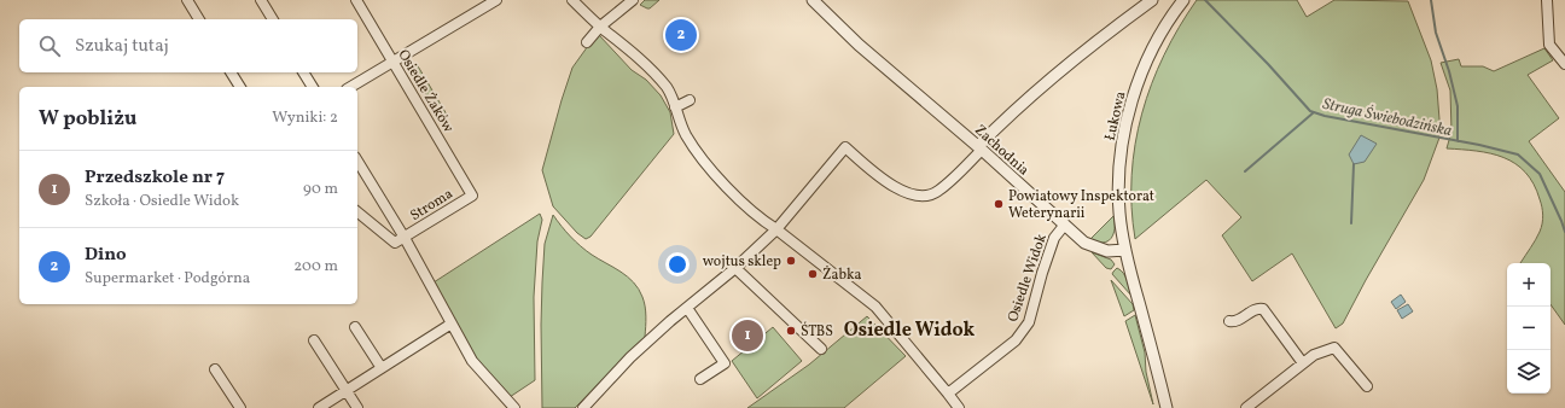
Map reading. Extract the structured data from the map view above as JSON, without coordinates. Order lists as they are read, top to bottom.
{
  "streets": {
    "street": [
      "Osiedle Żaków",
      "Łukowa",
      "Zachodnia",
      "Stroma",
      "Osiedle Widok"
    ]
  },
  "crossings": [
    ["Osiedle Żaków", "Stroma"],
    ["Łukowa", "Zachodnia"],
    ["Zachodnia", "Osiedle Widok"]
  ],
  "districts": ["Osiedle Widok"],
  "water": ["Struga Świebodzińska"],
  "places": [
    "Powiatowy Inspektorat Weterynarii",
    "wojtus sklep",
    "Żabka",
    "ŚTBS"
  ],
  "page": {
    "pins": ["2", "1"],
    "search": "Szukaj tutaj",
    "heading": ["W pobliżu", "Wyniki: 2"],
    "list": [
      {
        "mark": "1",
        "name": "Przedszkole nr 7",
        "note": "Szkoła · Osiedle Widok",
        "value": "90 m"
      },
      {
        "mark": "2",
        "name": "Dino",
        "note": "Supermarket · Podgórna",
        "value": "200 m"
      }
    ],
    "map_buttons": ["+", "−"]
  }
}
